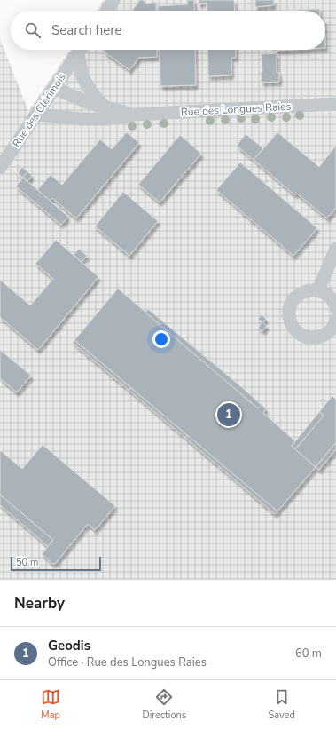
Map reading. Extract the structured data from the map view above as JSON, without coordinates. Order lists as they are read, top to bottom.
{
  "streets": {
    "street": ["Rue des Longues Raies", "Rue des Clérimois"]
  },
  "crossings": [
    ["Rue des Longues Raies", "Rue des Clérimois"]
  ],
  "scale_bar": "50 m",
  "page": {
    "search": "Search here",
    "pins": "1",
    "scale": "50 m",
    "heading": "Nearby",
    "list": [
      {
        "mark": "1",
        "name": "Geodis",
        "note": "Office · Rue des Longues Raies",
        "value": "60 m"
      }
    ],
    "nav": ["Map", "Directions", "Saved"]
  }
}
